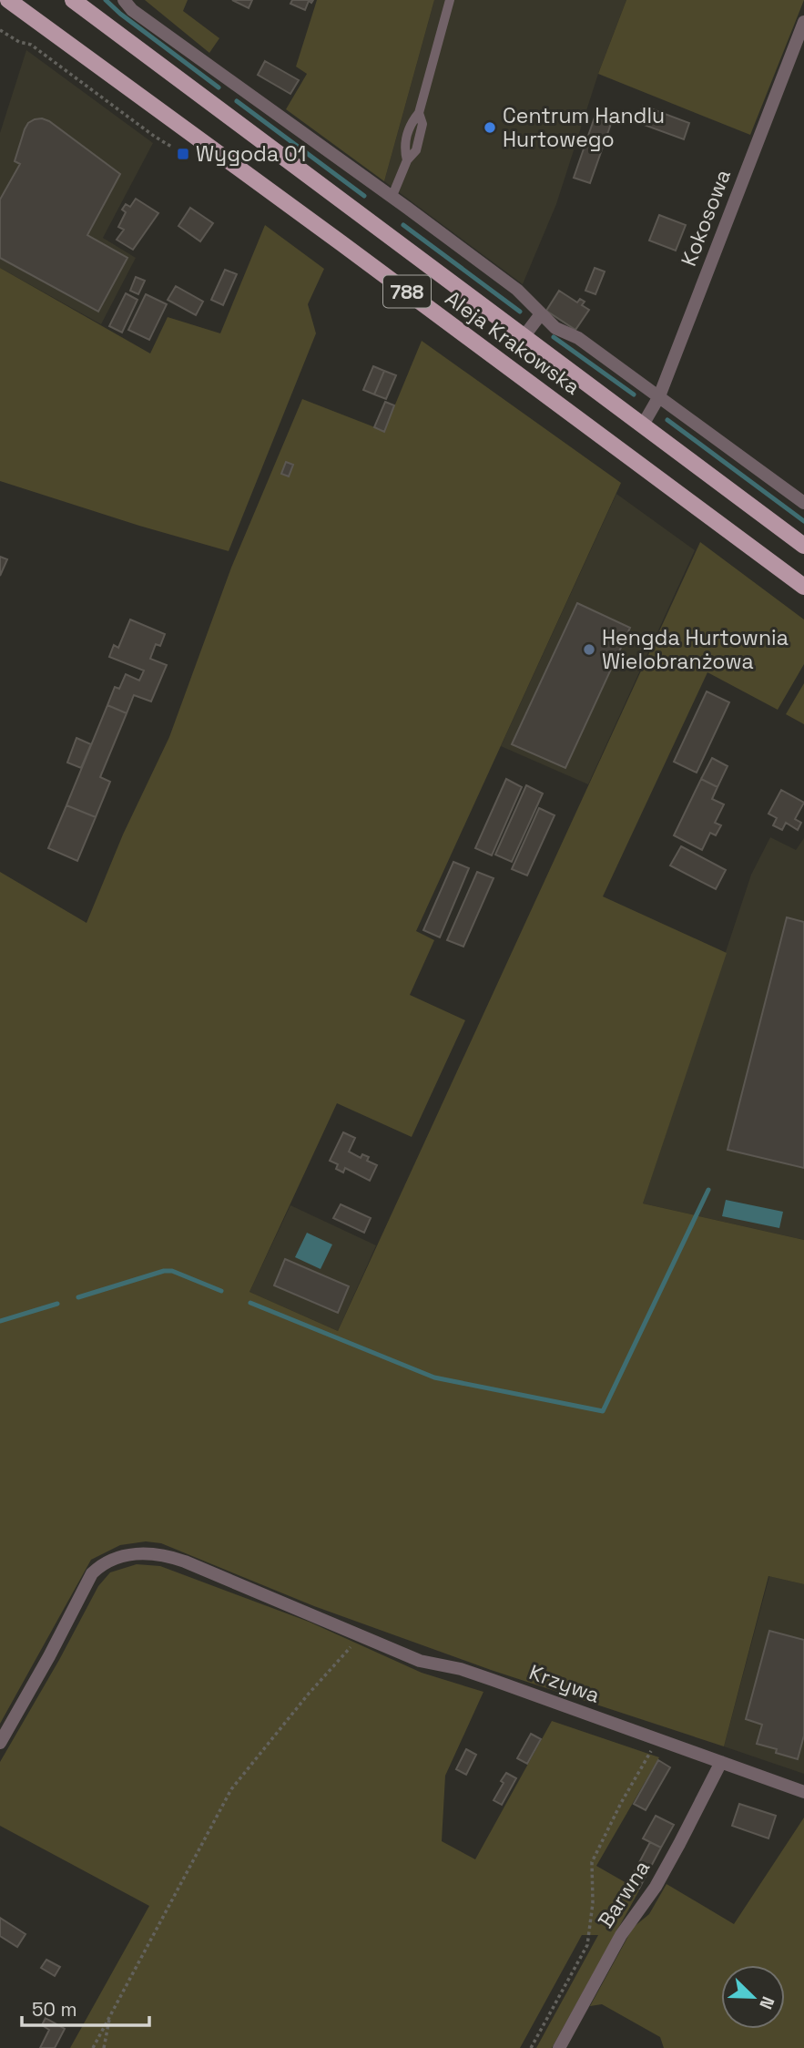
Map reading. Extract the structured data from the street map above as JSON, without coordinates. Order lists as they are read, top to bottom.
{
  "streets": {
    "main road": ["788", "Aleja Krakowska"],
    "street": ["Kokosowa", "Krzywa", "Barwna"]
  },
  "crossings": [
    ["Kokosowa", "Aleja Krakowska"],
    ["Krzywa", "Barwna"]
  ],
  "places": {
    "other": ["Centrum Handlu Hurtowego", "Hengda Hurtownia Wielobranżowa"],
    "transit": ["Wygoda 01"]
  },
  "scale_bar": "50 m",
  "north": "bottom right"
}
